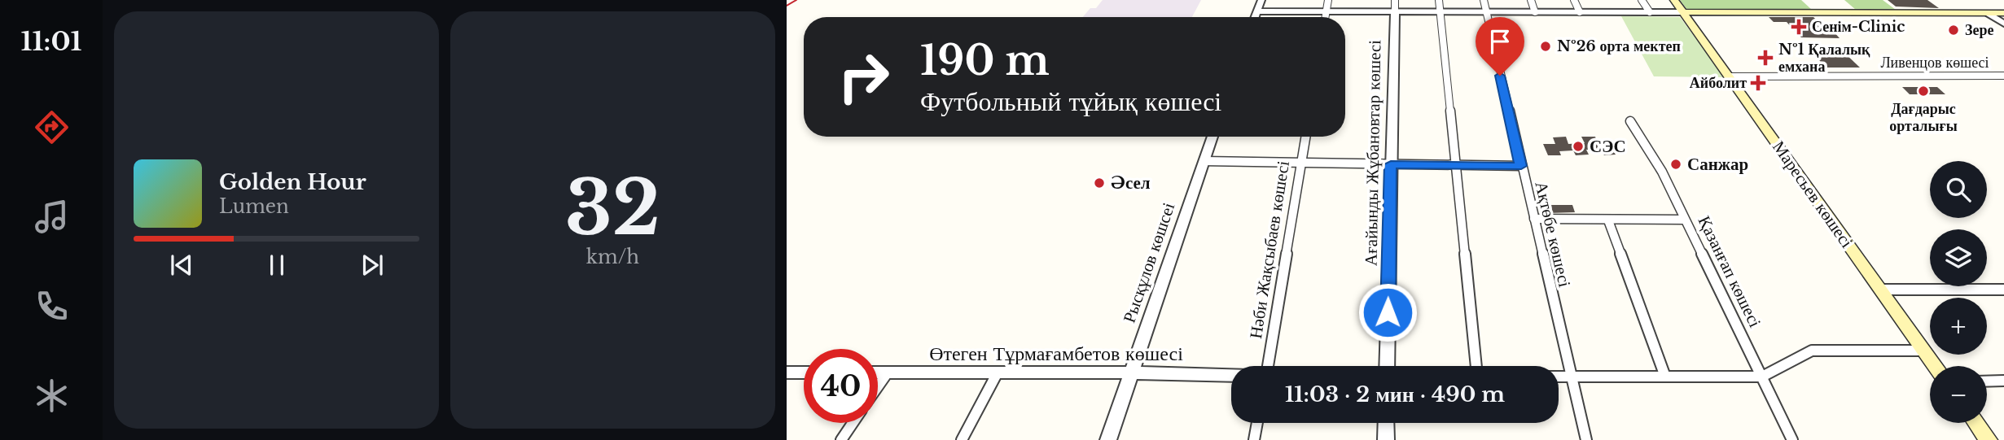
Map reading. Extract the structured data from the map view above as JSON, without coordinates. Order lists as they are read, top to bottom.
{
  "streets": {
    "main road": ["Маресьев көшесі"],
    "street": [
      "Ливенцов көшесі",
      "Ағайынды Жұбановтар көшесі",
      "Ақтөбе көшесі",
      "Нәби Жақсыбаев көшесі",
      "Рысқұлов көшсеі",
      "Қазанғап көшесі",
      "Өтеген Тұрмағамбетов көшесі"
    ]
  },
  "crossings": [
    ["Ливенцов көшесі", "Маресьев көшесі"],
    ["Рысқұлов көшсеі", "Өтеген Тұрмағамбетов көшесі"]
  ],
  "places": {
    "health": ["Сенім-Clinic", "№1 Қалалық емхана", "Айболит"],
    "other": [
      "Зере",
      "№26 орта мектеп",
      "Дағдарыс орталығы",
      "СЭС",
      "Санжар",
      "Əсел"
    ]
  },
  "page": {
    "tabs": "11:01",
    "tile": ["32", "km/h"],
    "turn": ["190 m", "Футбольный тұйық көшесі"],
    "song": ["Golden Hour", "Lumen"],
    "map_buttons": ["+", "−"],
    "limit": "40",
    "trip": "11:03 · 2 мин · 490 m"
  }
}
